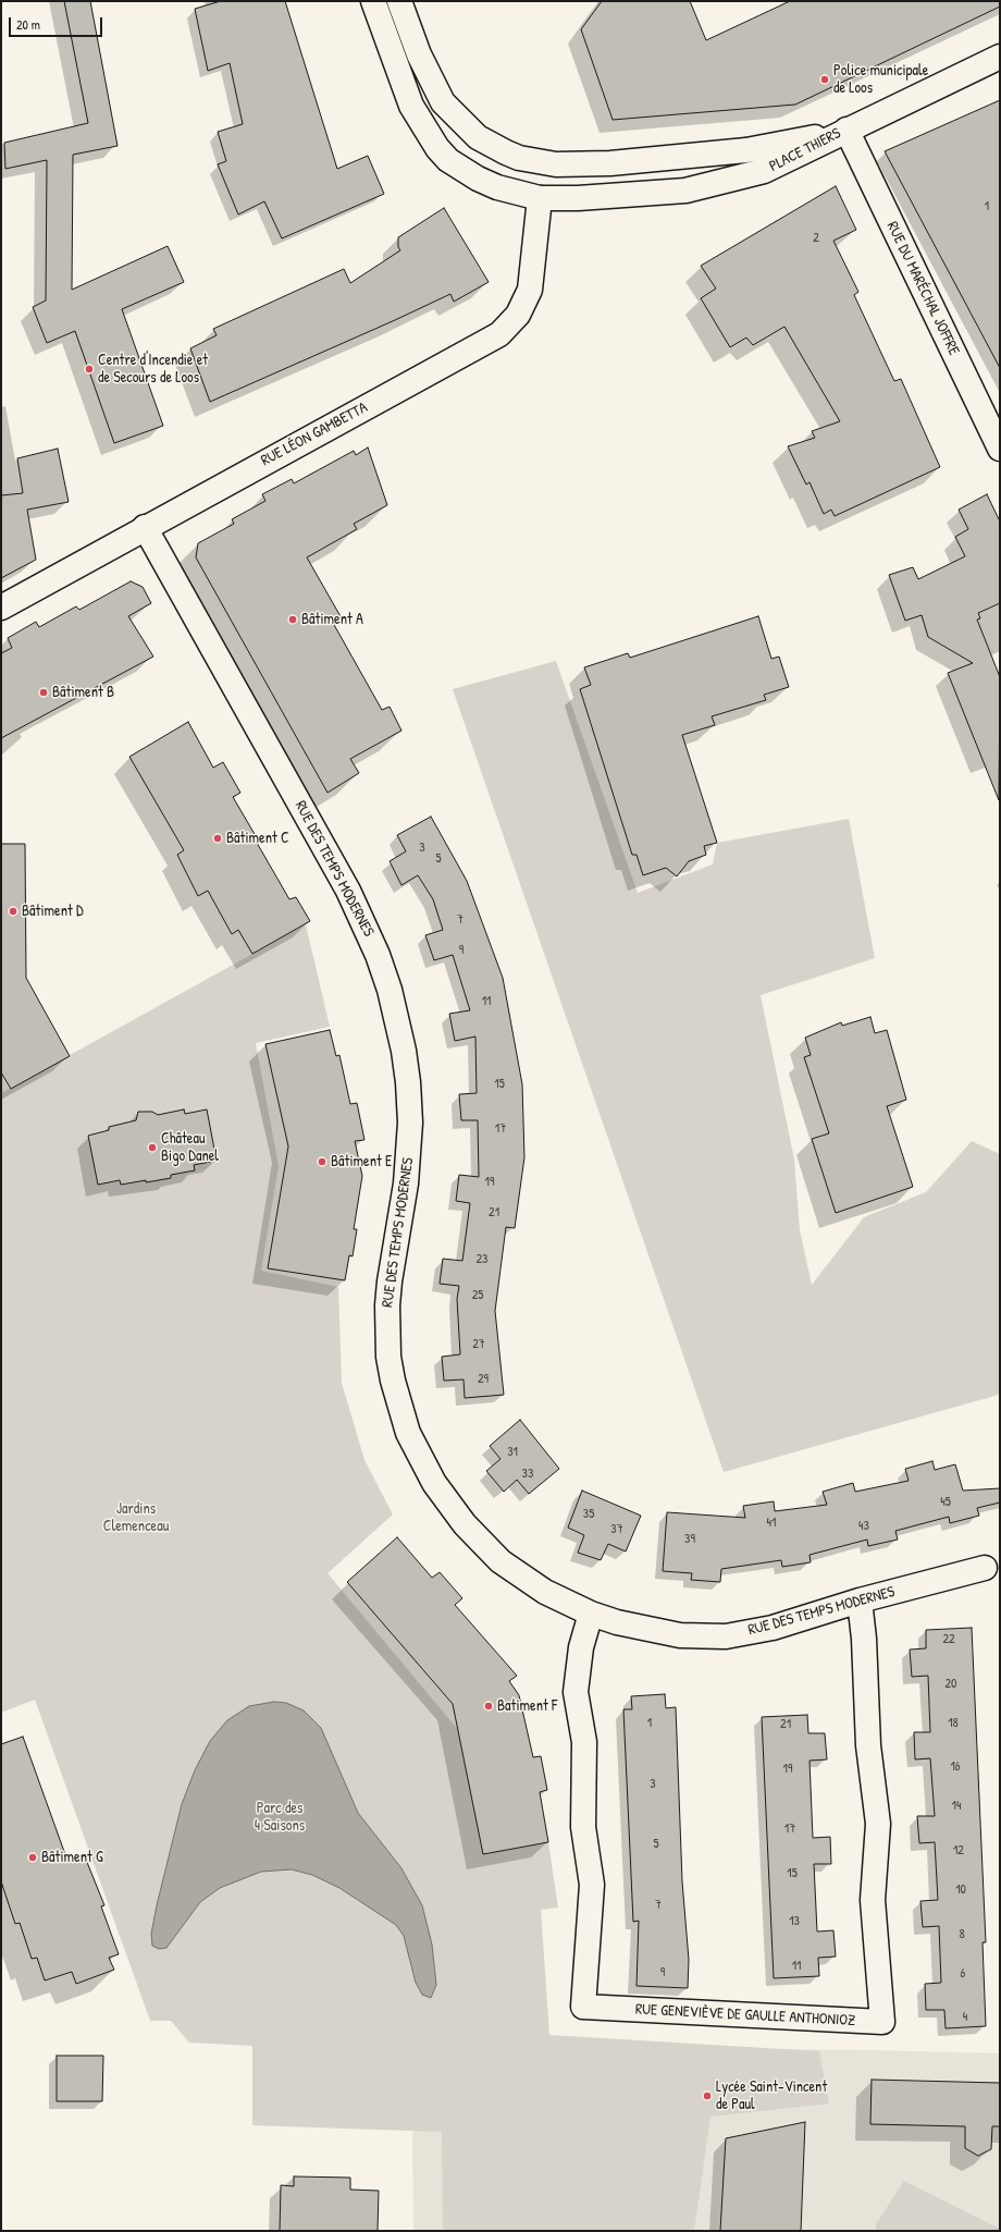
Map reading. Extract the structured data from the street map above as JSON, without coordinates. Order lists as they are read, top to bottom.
{
  "streets": {
    "street": [
      "PLACE THIERS",
      "RUE DU MARÉCHAL JOFFRE",
      "RUE LÉON GAMBETTA",
      "RUE DES TEMPS MODERNES",
      "RUE GENEVIÈVE DE GAULLE ANTHONIOZ"
    ]
  },
  "crossings": [
    ["PLACE THIERS", "RUE DU MARÉCHAL JOFFRE"],
    ["PLACE THIERS", "RUE LÉON GAMBETTA"],
    ["RUE LÉON GAMBETTA", "RUE DES TEMPS MODERNES"],
    ["RUE DES TEMPS MODERNES", "RUE GENEVIÈVE DE GAULLE ANTHONIOZ"]
  ],
  "parks": ["Jardins Clemenceau", "Parc des 4 Saisons"],
  "places": [
    "Police municipale de Loos",
    "Centre d'Incendie et de Secours de Loos",
    "Bâtiment A",
    "Bâtiment B",
    "Bâtiment C",
    "Bâtiment D",
    "Château Bigo Danel",
    "Bâtiment E",
    "Batiment F",
    "Bâtiment G",
    "Lycée Saint-Vincent de Paul"
  ],
  "house_numbers": [
    "1",
    "2",
    "3",
    "5",
    "7",
    "9",
    "11",
    "15",
    "17",
    "19",
    "21",
    "23",
    "25",
    "27",
    "29",
    "31",
    "33",
    "45",
    "35",
    "41",
    "43",
    "37",
    "39",
    "22",
    "20",
    "1",
    "18",
    "21",
    "16",
    "19",
    "3",
    "14",
    "17",
    "5",
    "12",
    "15",
    "10",
    "7",
    "13",
    "8",
    "11",
    "9",
    "6",
    "4"
  ],
  "scale_bar": "20 m"
}
